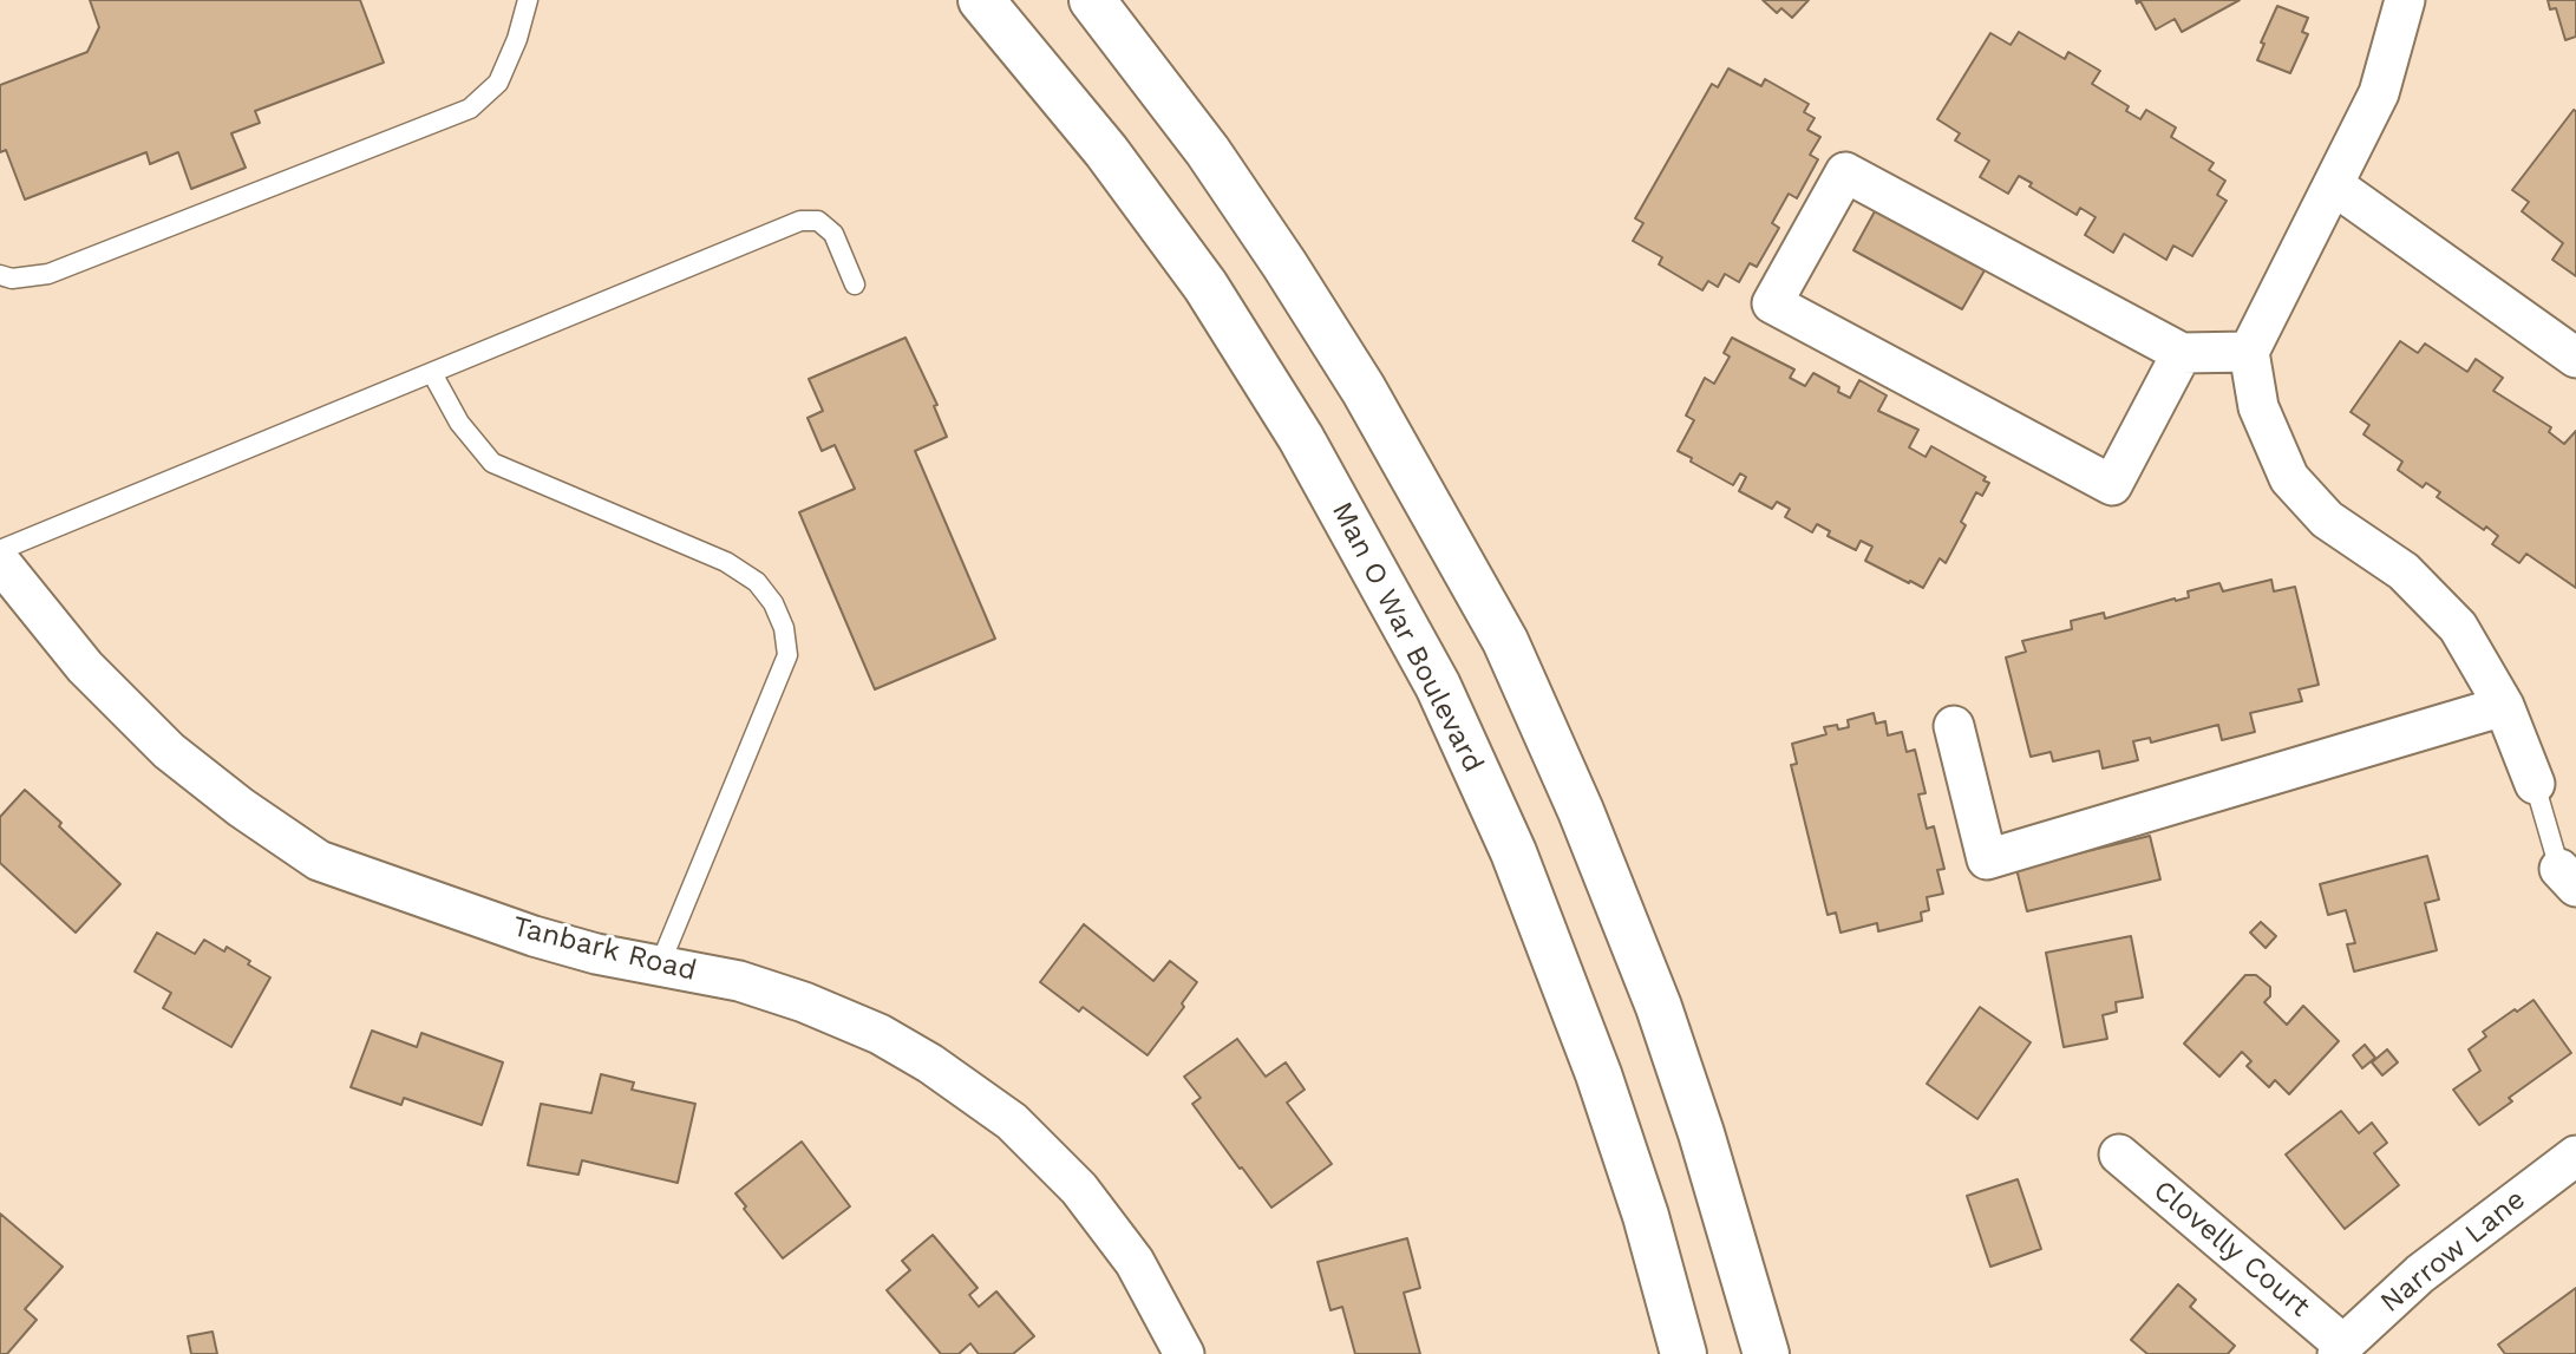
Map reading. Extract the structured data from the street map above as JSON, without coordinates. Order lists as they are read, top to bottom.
{
  "streets": {
    "main road": ["Man O War Boulevard"],
    "street": ["Tanbark Road", "Clovelly Court", "Narrow Lane"]
  },
  "crossings": [
    ["Clovelly Court", "Narrow Lane"]
  ]
}
